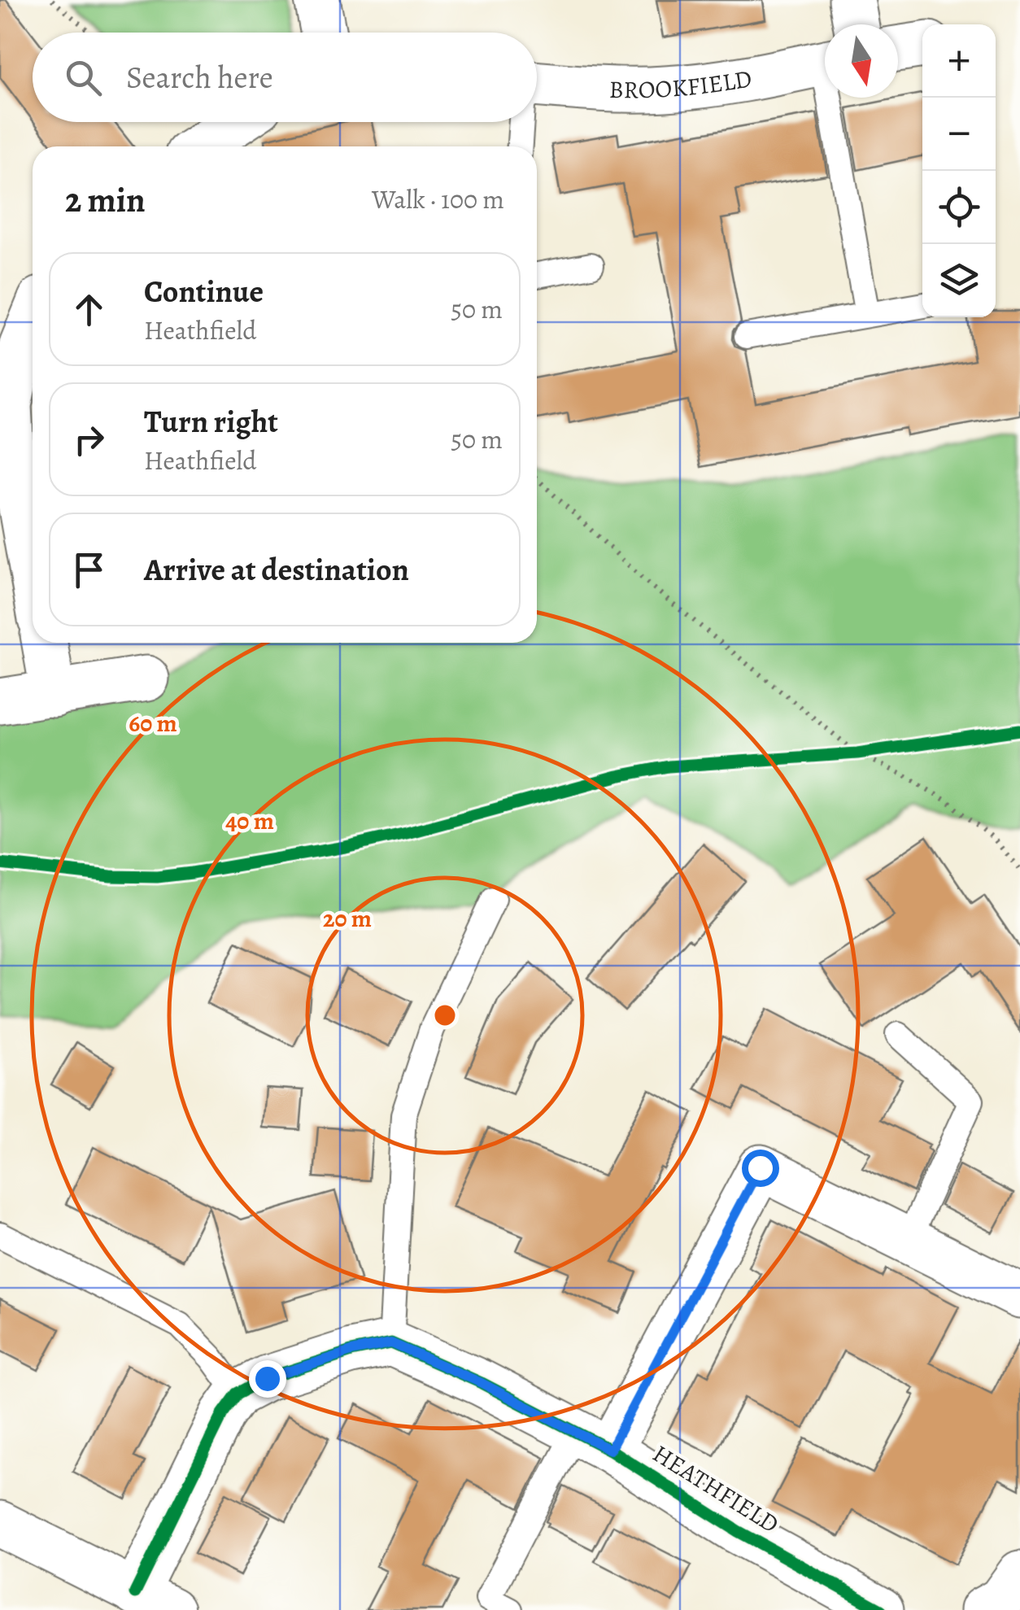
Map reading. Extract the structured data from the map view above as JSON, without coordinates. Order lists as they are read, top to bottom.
{
  "streets": {
    "street": ["BROOKFIELD", "HEATHFIELD"]
  },
  "north": "bottom",
  "page": {
    "map_buttons": ["+", "−"],
    "search": "Search here",
    "heading": ["2 min", "Walk · 100 m"],
    "list": [
      ["Continue", "Heathfield", "50 m"],
      ["Turn right", "Heathfield", "50 m"],
      "Arrive at destination"
    ]
  },
  "rings": ["60 m", "40 m", "20 m"]
}
